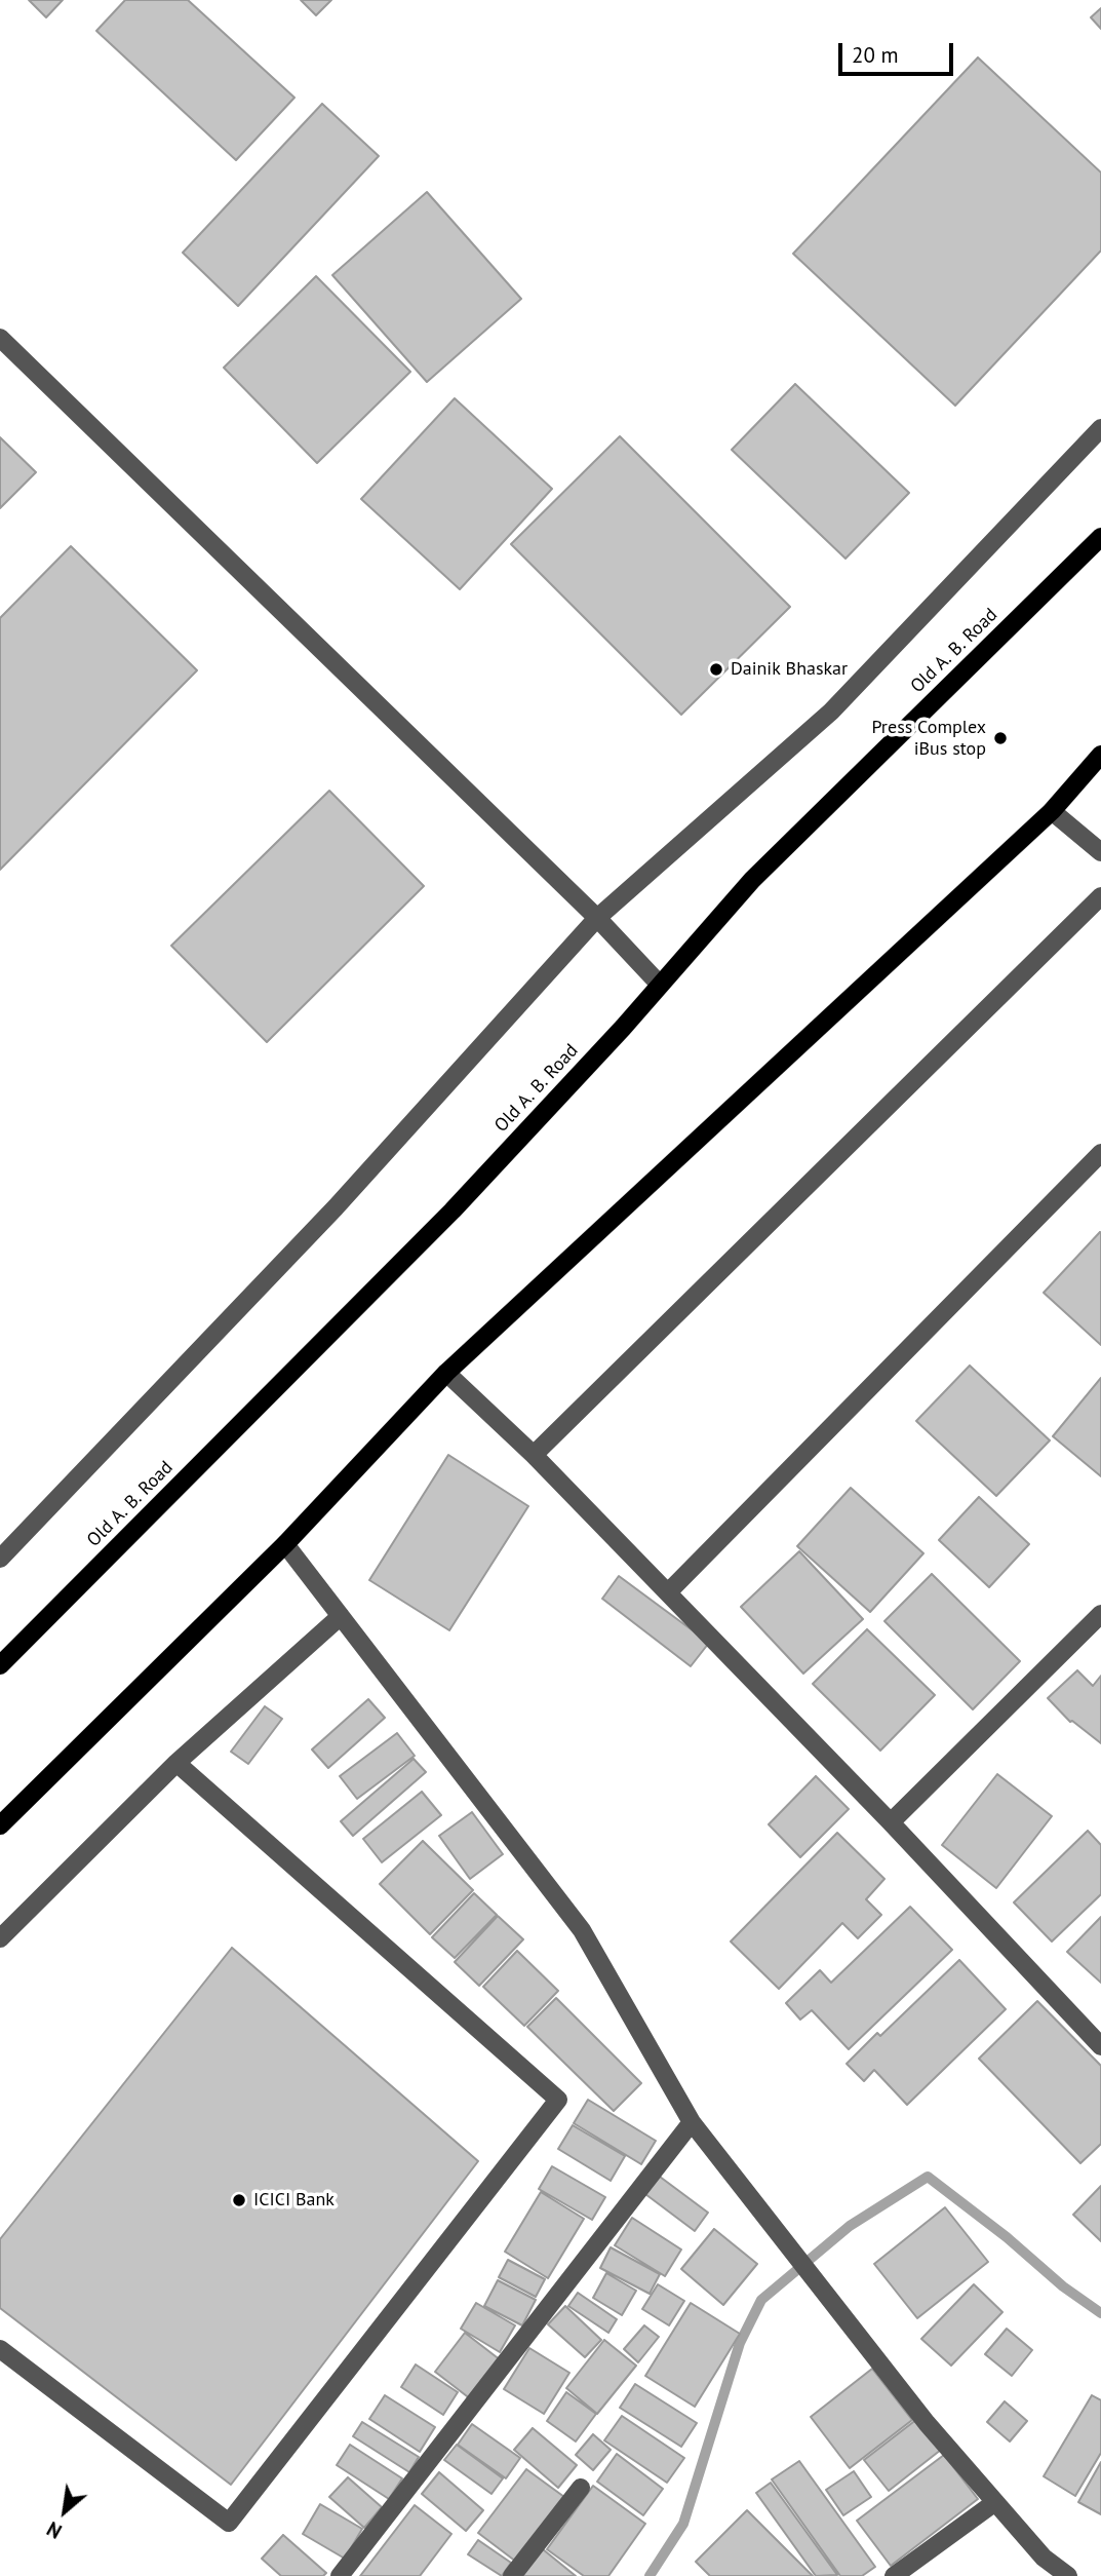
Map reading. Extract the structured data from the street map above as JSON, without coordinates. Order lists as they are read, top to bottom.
{
  "streets": {
    "main road": ["Old A. B. Road"]
  },
  "places": ["Dainik Bhaskar", "Press Complex iBus stop", "ICICI Bank"],
  "scale_bar": "20 m",
  "north": "bottom left"
}
